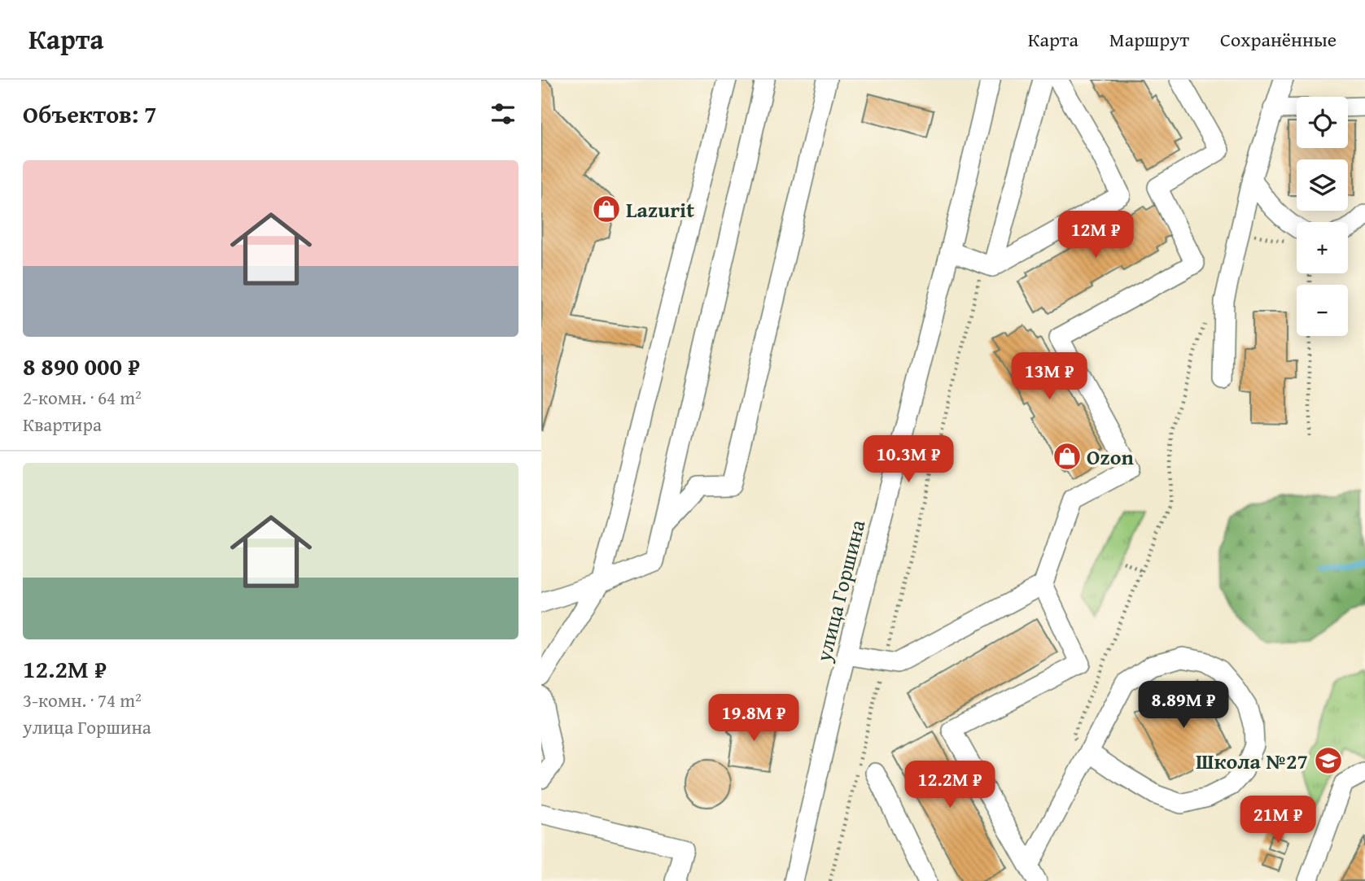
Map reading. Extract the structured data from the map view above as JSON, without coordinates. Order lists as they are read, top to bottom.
{
  "streets": {
    "street": ["улица Горшина"]
  },
  "places": {
    "shop": ["Lazurit", "Ozon"],
    "school or university": ["Школа №27"]
  },
  "page": {
    "header": "Карта",
    "nav": ["Карта", "Маршрут", "Сохранённые"],
    "heading": "Объектов: 7",
    "map_buttons": ["+", "−"],
    "list": [
      {
        "name": "8 890 000 ₽",
        "note": "2-комн. · 64 m² · Квартира"
      },
      {
        "name": "12.2M ₽",
        "note": "3-комн. · 74 m² · улица Горшина"
      }
    ],
    "price": [
      "12M ₽",
      "13M ₽",
      "10.3M ₽",
      "8.89M ₽",
      "19.8M ₽",
      "12.2M ₽",
      "21M ₽"
    ]
  }
}
